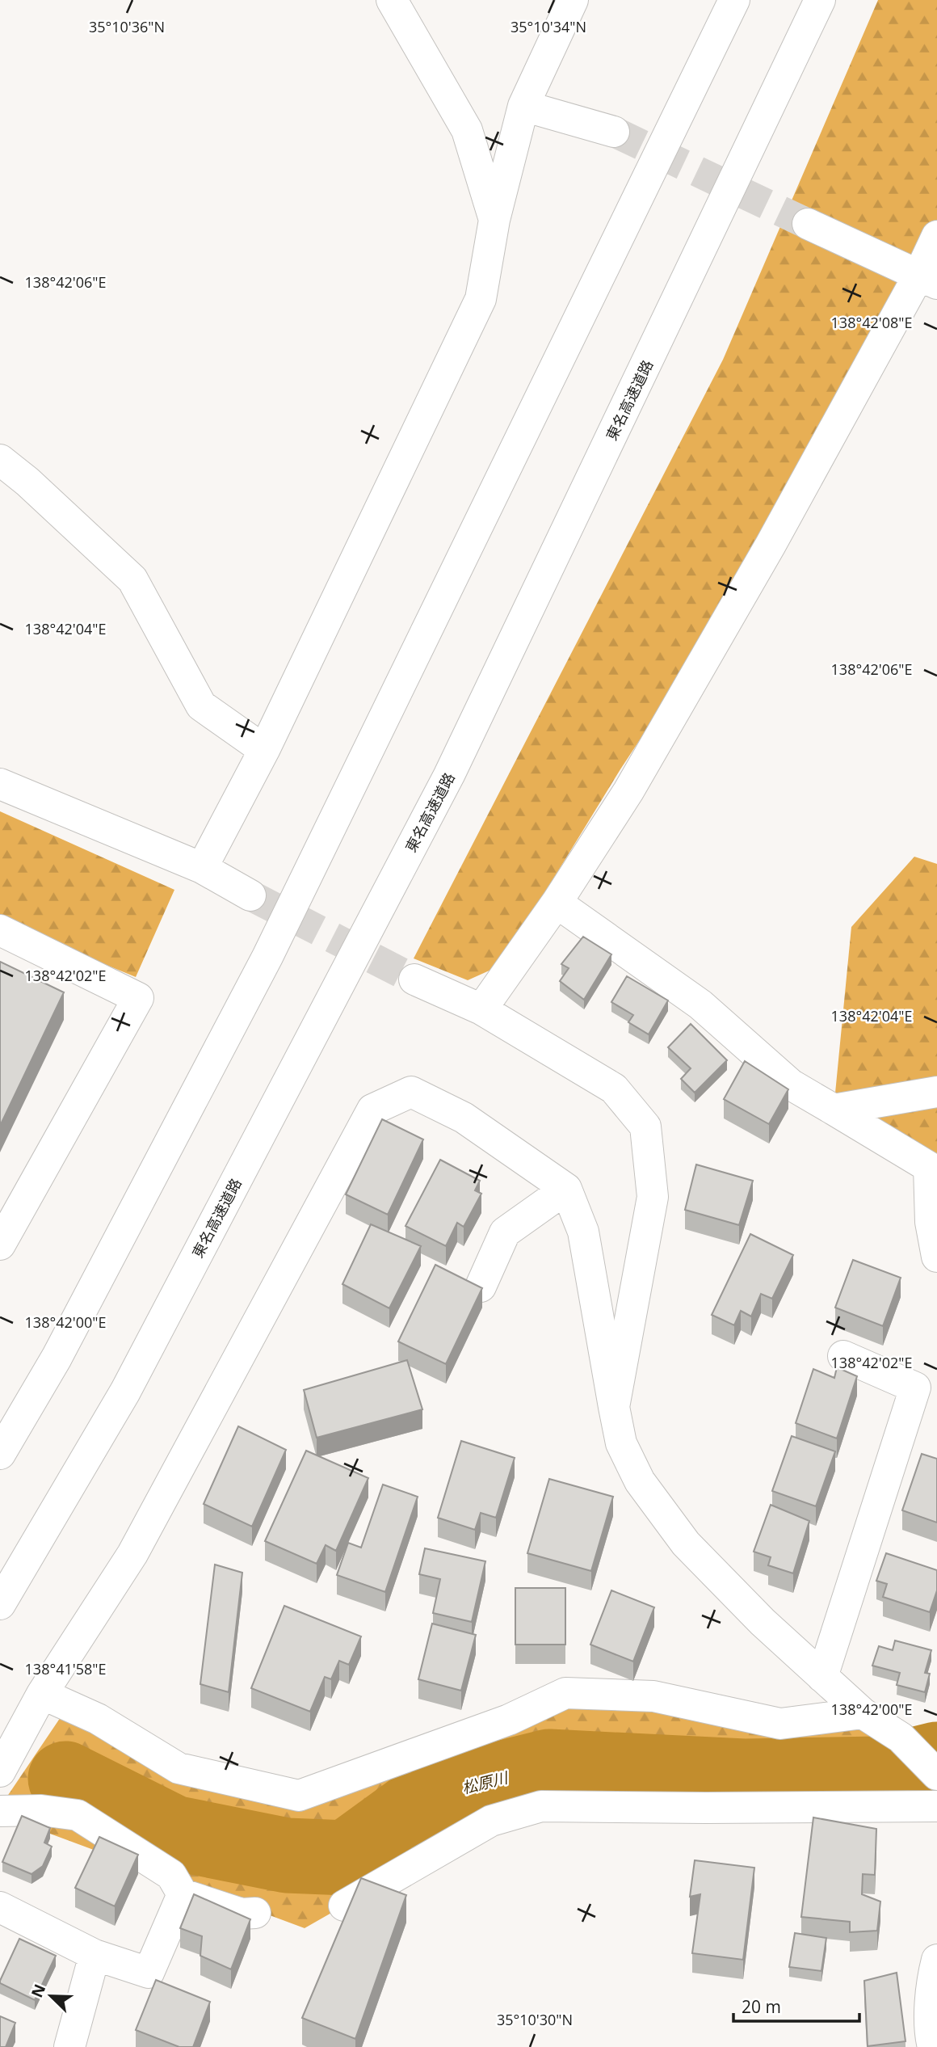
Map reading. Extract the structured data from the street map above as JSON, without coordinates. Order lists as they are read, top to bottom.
{
  "streets": {
    "main road": ["東名高速道路"]
  },
  "water": ["松原川"],
  "scale_bar": "20 m",
  "north": "top left",
  "coordinates": [
    "35°10'36\"N",
    "35°10'34\"N",
    "138°42'06\"E",
    "138°42'08\"E",
    "138°42'04\"E",
    "138°42'02\"E",
    "138°42'00\"E",
    "138°41'58\"E",
    "35°10'30\"N"
  ]
}
